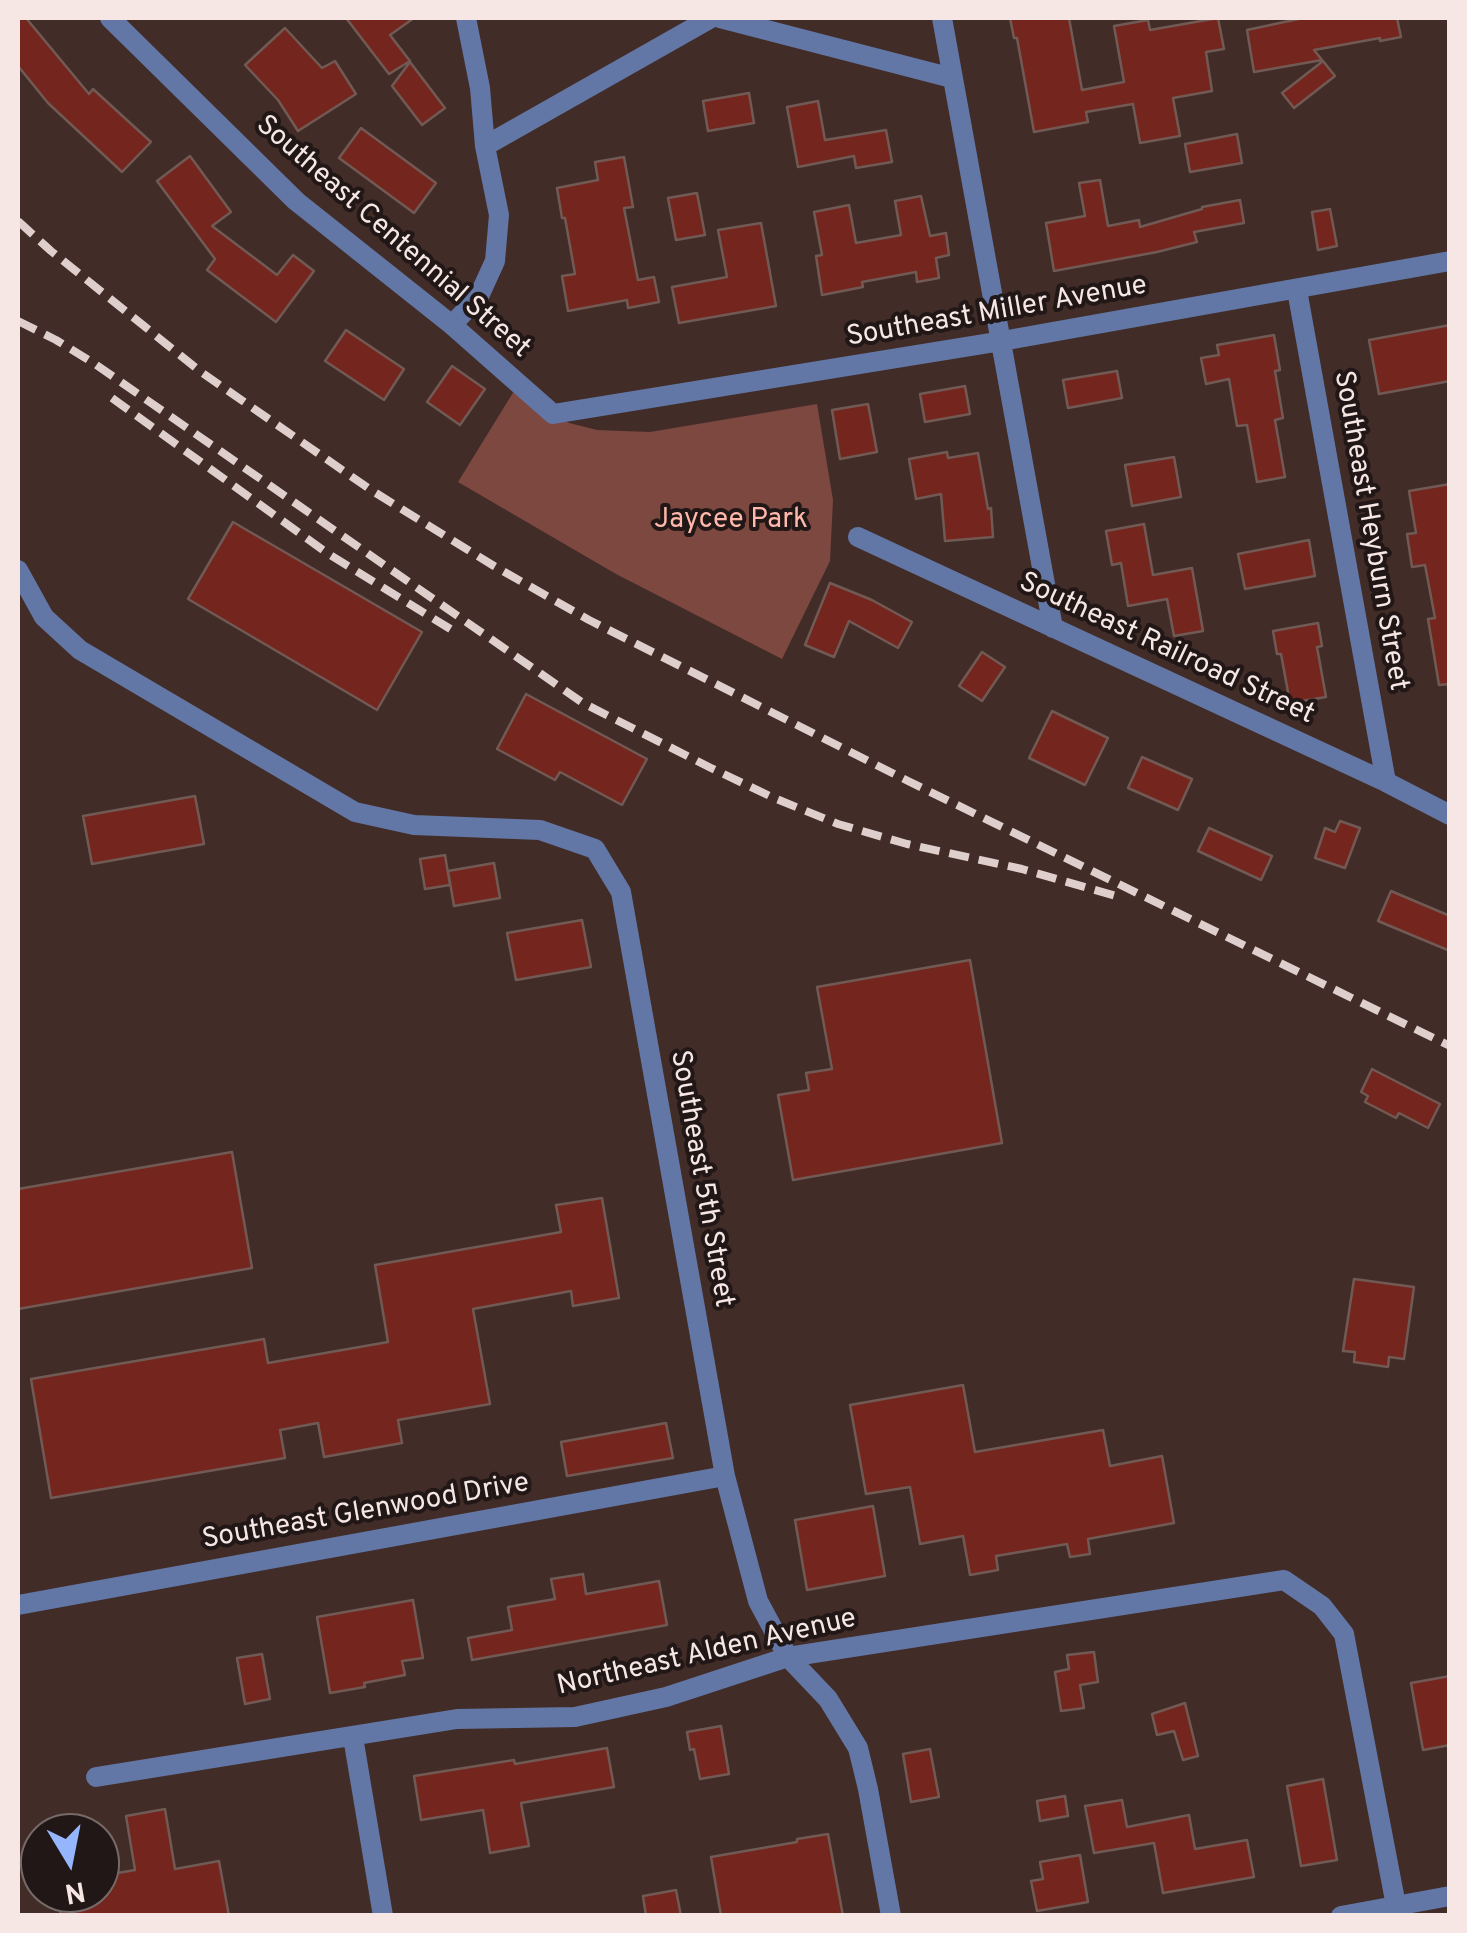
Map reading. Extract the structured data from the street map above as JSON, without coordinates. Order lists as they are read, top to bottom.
{
  "streets": {
    "street": [
      "Southeast Centennial Street",
      "Southeast Miller Avenue",
      "Southeast Heyburn Street",
      "Southeast Railroad Street",
      "Southeast 5th Street",
      "Southeast Glenwood Drive",
      "Northeast Alden Avenue"
    ]
  },
  "crossings": [
    ["Southeast Centennial Street", "Southeast Miller Avenue"],
    ["Southeast Miller Avenue", "Southeast Heyburn Street"],
    ["Southeast Heyburn Street", "Southeast Railroad Street"],
    ["Southeast 5th Street", "Southeast Glenwood Drive"],
    ["Southeast 5th Street", "Northeast Alden Avenue"]
  ],
  "parks": ["Jaycee Park"],
  "north": "bottom"
}
